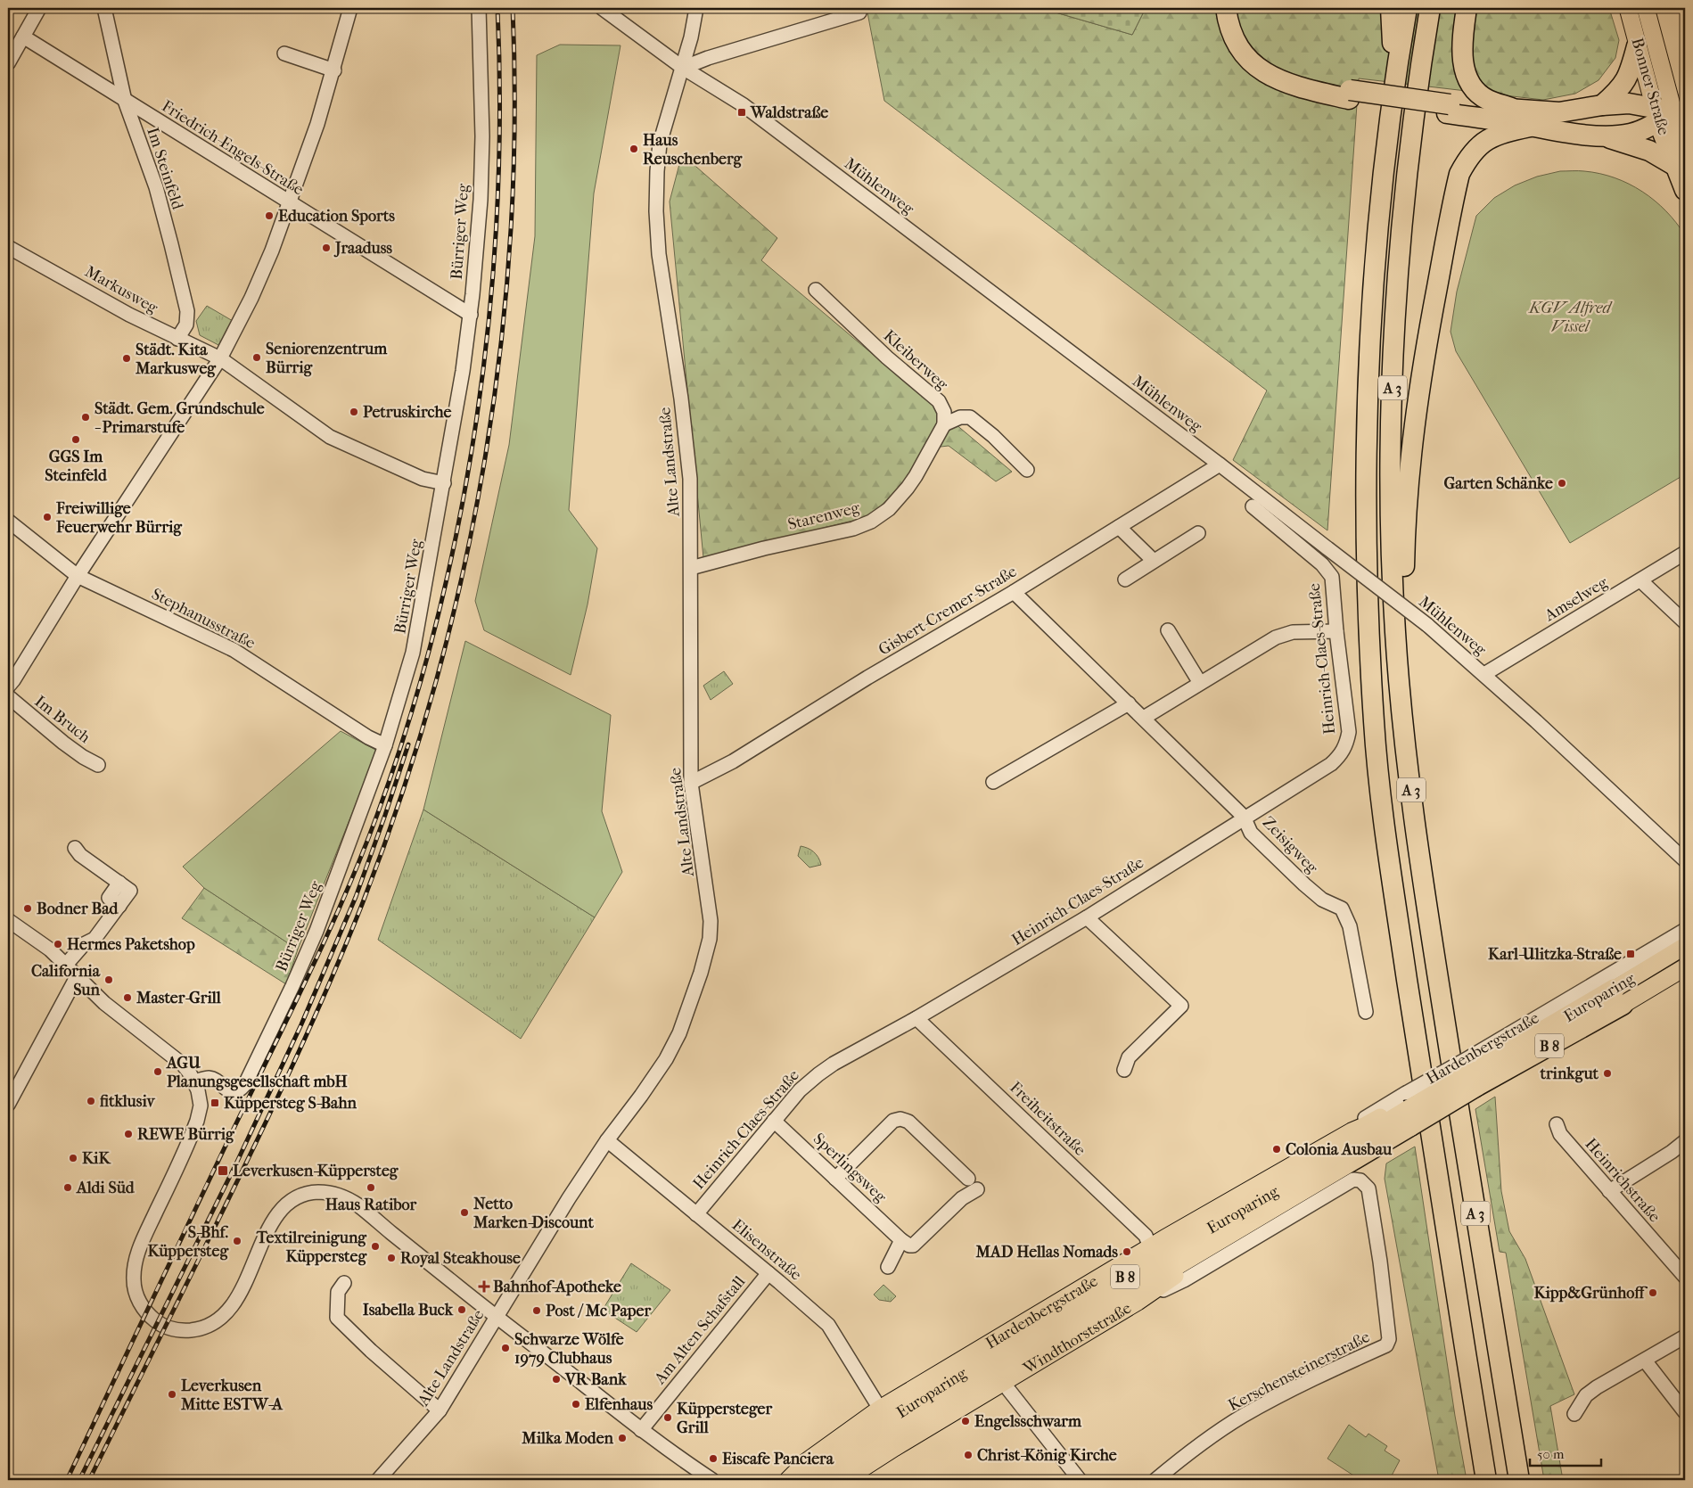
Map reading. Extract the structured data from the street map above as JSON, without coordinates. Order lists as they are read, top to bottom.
{
  "streets": {
    "highway": [
      "Bonner Straße",
      "A 3",
      "Europaring",
      "B 8"
    ],
    "main road": ["Hardenbergstraße", "Windthorststraße"],
    "street": [
      "Friedrich-Engels-Straße",
      "Im Steinfeld",
      "Mühlenweg",
      "Bürriger Weg",
      "Markusweg",
      "Kleiberweg",
      "Alte Landstraße",
      "Starenweg",
      "Amselweg",
      "Gisbert-Cremer-Straße",
      "Stephanusstraße",
      "Heinrich-Claes-Straße",
      "Im Bruch",
      "Zeisigweg",
      "Freiheitstraße",
      "Sperlingsweg",
      "Heinrichstraße",
      "Elisenstraße",
      "Am Alten Schafstall",
      "Kerschensteinerstraße"
    ]
  },
  "crossings": [
    ["Friedrich-Engels-Straße", "Im Steinfeld"],
    ["Friedrich-Engels-Straße", "Bürriger Weg"],
    ["Im Steinfeld", "Markusweg"],
    ["Mühlenweg", "Alte Landstraße"],
    ["Mühlenweg", "Amselweg"],
    ["Mühlenweg", "Gisbert-Cremer-Straße"],
    ["Bürriger Weg", "Markusweg"],
    ["Bürriger Weg", "Stephanusstraße"],
    ["Kleiberweg", "Starenweg"],
    ["Alte Landstraße", "Starenweg"],
    ["Alte Landstraße", "Gisbert-Cremer-Straße"],
    ["Alte Landstraße", "Elisenstraße"],
    ["Gisbert-Cremer-Straße", "Zeisigweg"],
    ["Heinrich-Claes-Straße", "Zeisigweg"],
    ["Heinrich-Claes-Straße", "Freiheitstraße"],
    ["Heinrich-Claes-Straße", "Sperlingsweg"],
    ["Heinrich-Claes-Straße", "Elisenstraße"],
    ["Europaring", "Hardenbergstraße"],
    ["Hardenbergstraße", "Freiheitstraße"],
    ["Hardenbergstraße", "Elisenstraße"],
    ["Elisenstraße", "Am Alten Schafstall"],
    ["Windthorststraße", "Kerschensteinerstraße"]
  ],
  "parks": ["KGV Alfred Vissel"],
  "places": {
    "transit": [
      "Waldstraße",
      "Karl-Ulitzka-Straße",
      "Küppersteg S-Bahn",
      "Leverkusen-Küppersteg"
    ],
    "other": [
      "Haus Reuschenberg",
      "Education Sports",
      "Jraaduss",
      "Seniorenzentrum Bürrig",
      "Städt. Kita Markusweg",
      "Petruskirche",
      "Städt. Gem. Grundschule - Primarstufe",
      "GGS Im Steinfeld",
      "Garten Schänke",
      "Freiwillige Feuerwehr Bürrig",
      "Bodner Bad",
      "Hermes Paketshop",
      "California Sun",
      "Master-Grill",
      "AGU Planungsgesellschaft mbH",
      "trinkgut",
      "fitklusiv",
      "REWE Bürrig",
      "Colonia Ausbau",
      "KiK",
      "Aldi Süd",
      "Haus Ratibor",
      "Netto Marken-Discount",
      "S-Bhf. Küppersteg",
      "Textilreinigung Küppersteg",
      "MAD Hellas Nomads",
      "Royal Steakhouse",
      "Kipp&Grünhoff",
      "Isabella Buck",
      "Post / Mc Paper",
      "Schwarze Wölfe 1979 Clubhaus",
      "VR Bank",
      "Leverkusen Mitte ESTW-A",
      "Elfenhaus",
      "Küppersteger Grill",
      "Engelsschwarm",
      "Milka Moden",
      "Christ-König Kirche",
      "Eiscafe Panciera"
    ],
    "health": ["Bahnhof-Apotheke"]
  },
  "scale_bar": "50 m"
}
